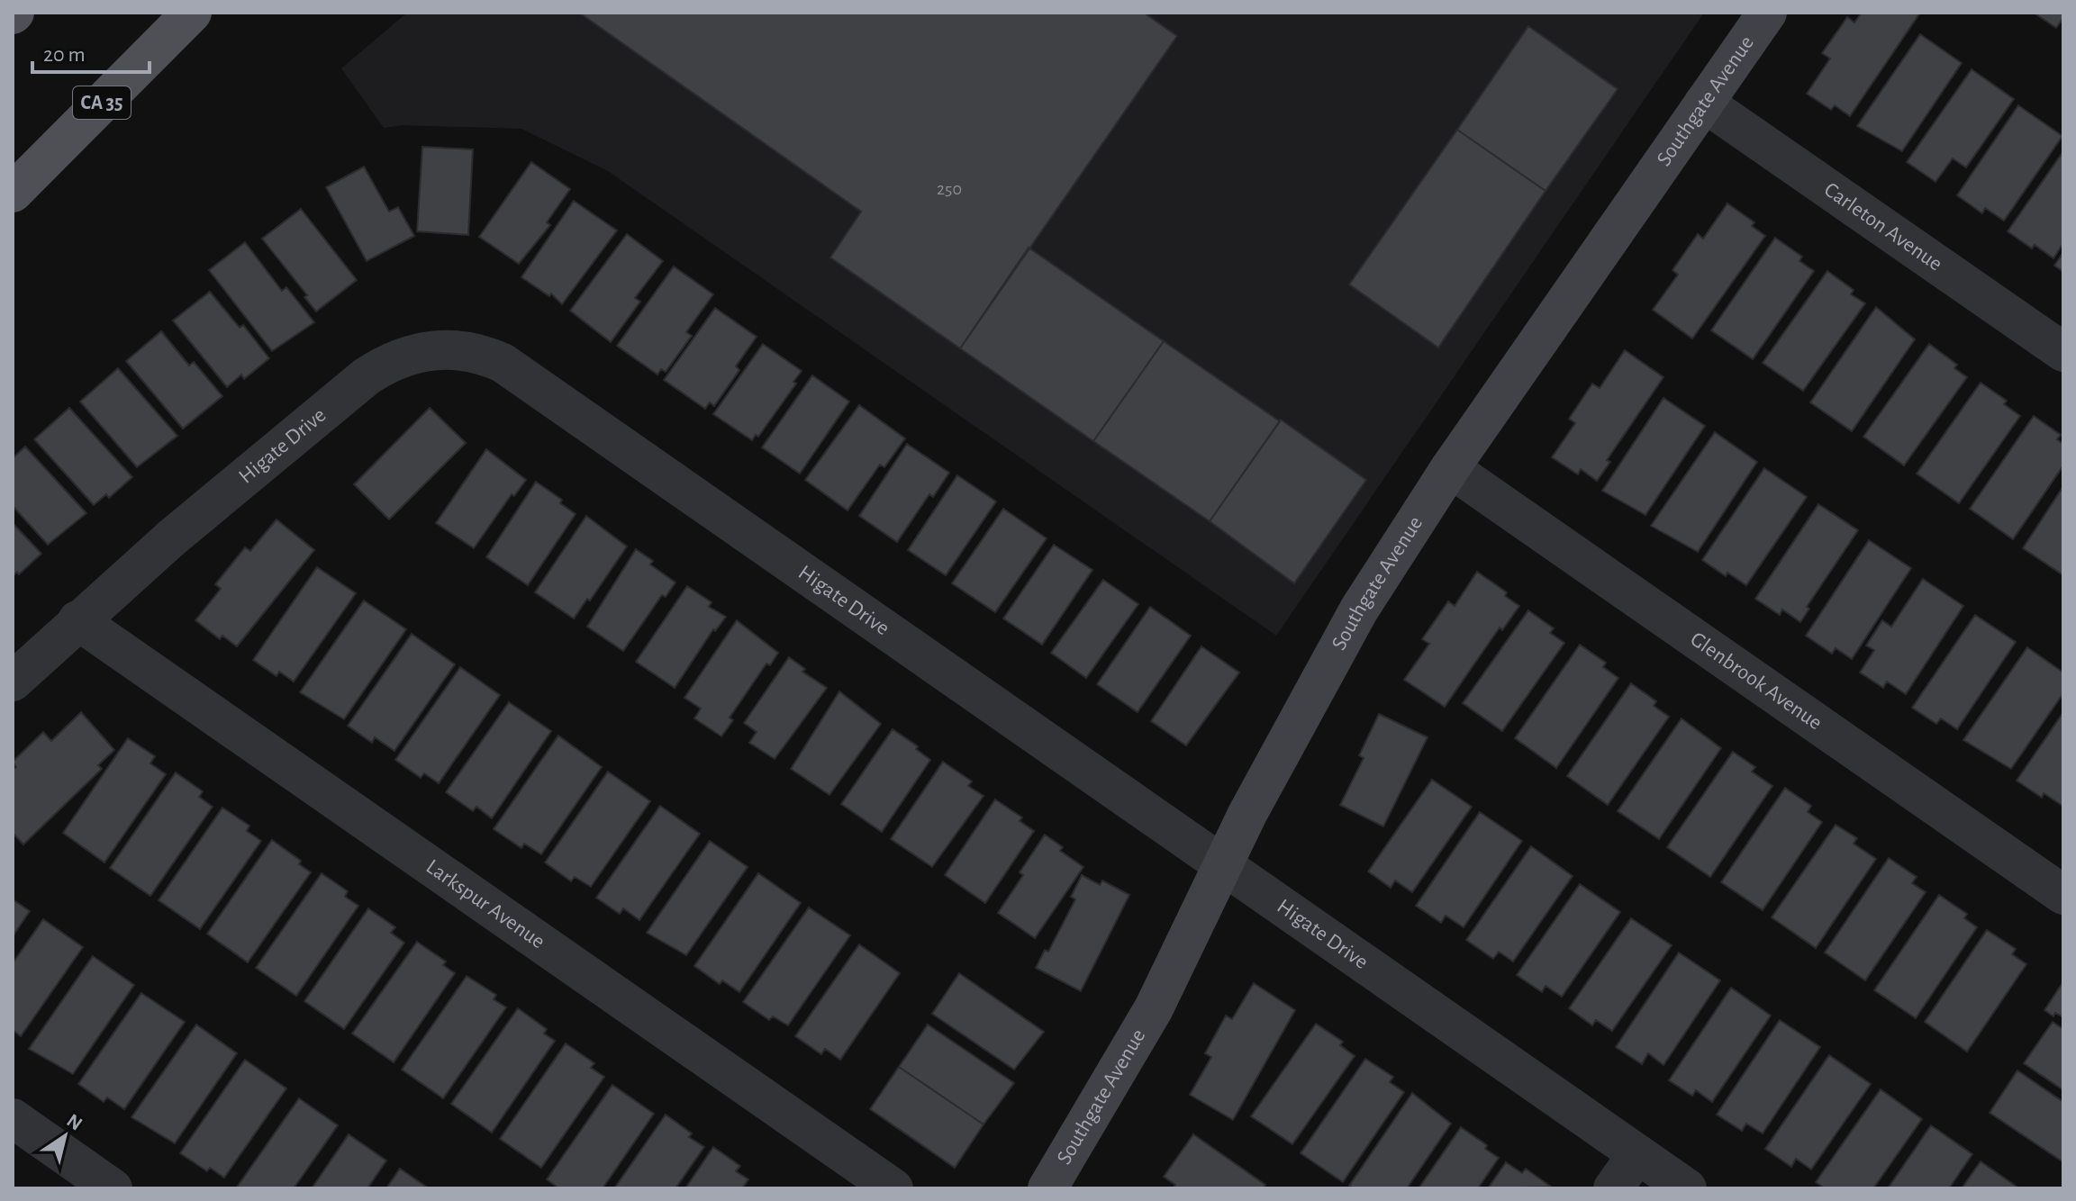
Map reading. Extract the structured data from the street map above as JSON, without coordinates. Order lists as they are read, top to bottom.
{
  "streets": {
    "main road": ["CA 35"],
    "street": [
      "Southgate Avenue",
      "Carleton Avenue",
      "Higate Drive",
      "Glenbrook Avenue",
      "Larkspur Avenue"
    ]
  },
  "crossings": [
    ["Southgate Avenue", "Carleton Avenue"],
    ["Southgate Avenue", "Higate Drive"],
    ["Southgate Avenue", "Glenbrook Avenue"],
    ["Higate Drive", "Larkspur Avenue"]
  ],
  "house_numbers": ["250"],
  "scale_bar": "20 m",
  "north": "top right"
}
